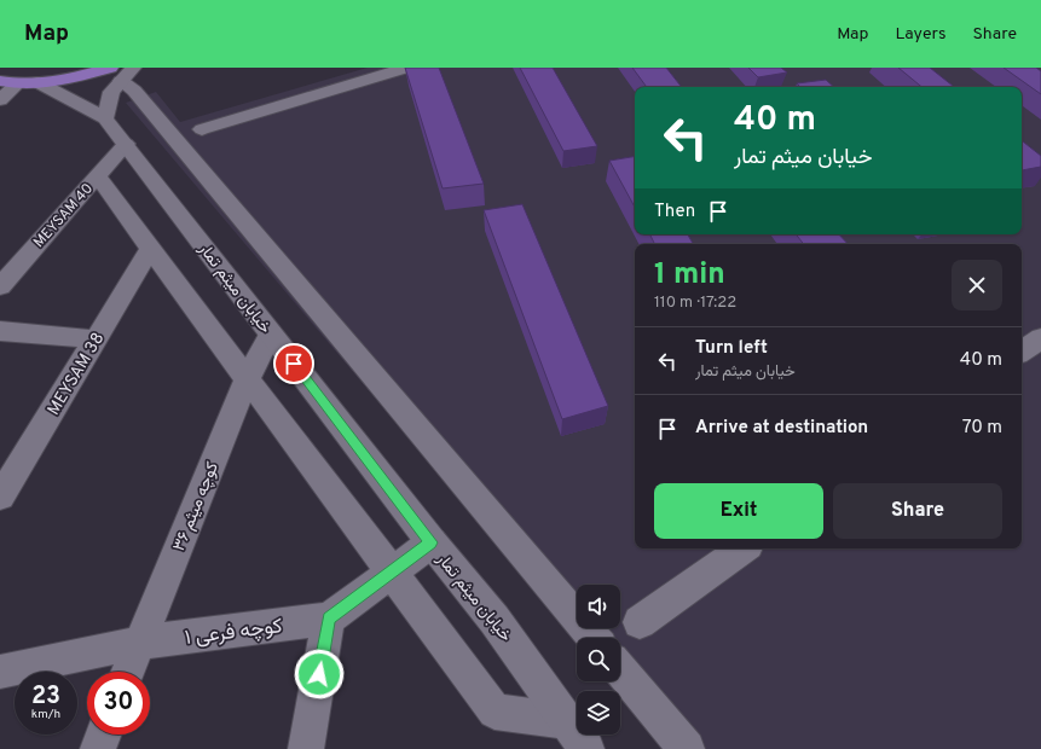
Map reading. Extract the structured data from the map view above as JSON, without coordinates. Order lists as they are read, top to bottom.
{
  "streets": {
    "street": [
      "MEYSAM 40",
      "خیابان میثم تمار",
      "MEYSAM 38",
      "کوچه میثم ۳۶",
      "کوچه فرعی ۱"
    ]
  },
  "crossings": [
    ["MEYSAM 40", "خیابان میثم تمار"],
    ["خیابان میثم تمار", "کوچه میثم ۳۶"],
    ["کوچه میثم ۳۶", "کوچه فرعی ۱"]
  ],
  "page": {
    "header": "Map",
    "nav": ["Map", "Layers", "Share"],
    "turn": ["40 m", "خیابان میثم تمار"],
    "then": "Then",
    "heading": ["1 min", "110 m · 17:22"],
    "list": [
      {
        "name": "Turn left",
        "note": "خیابان میثم تمار",
        "value": "40 m"
      },
      {
        "name": "Arrive at destination",
        "value": "70 m"
      }
    ],
    "buttons": ["Exit", "Share"],
    "speed": "23 km/h",
    "limit": "30"
  }
}
